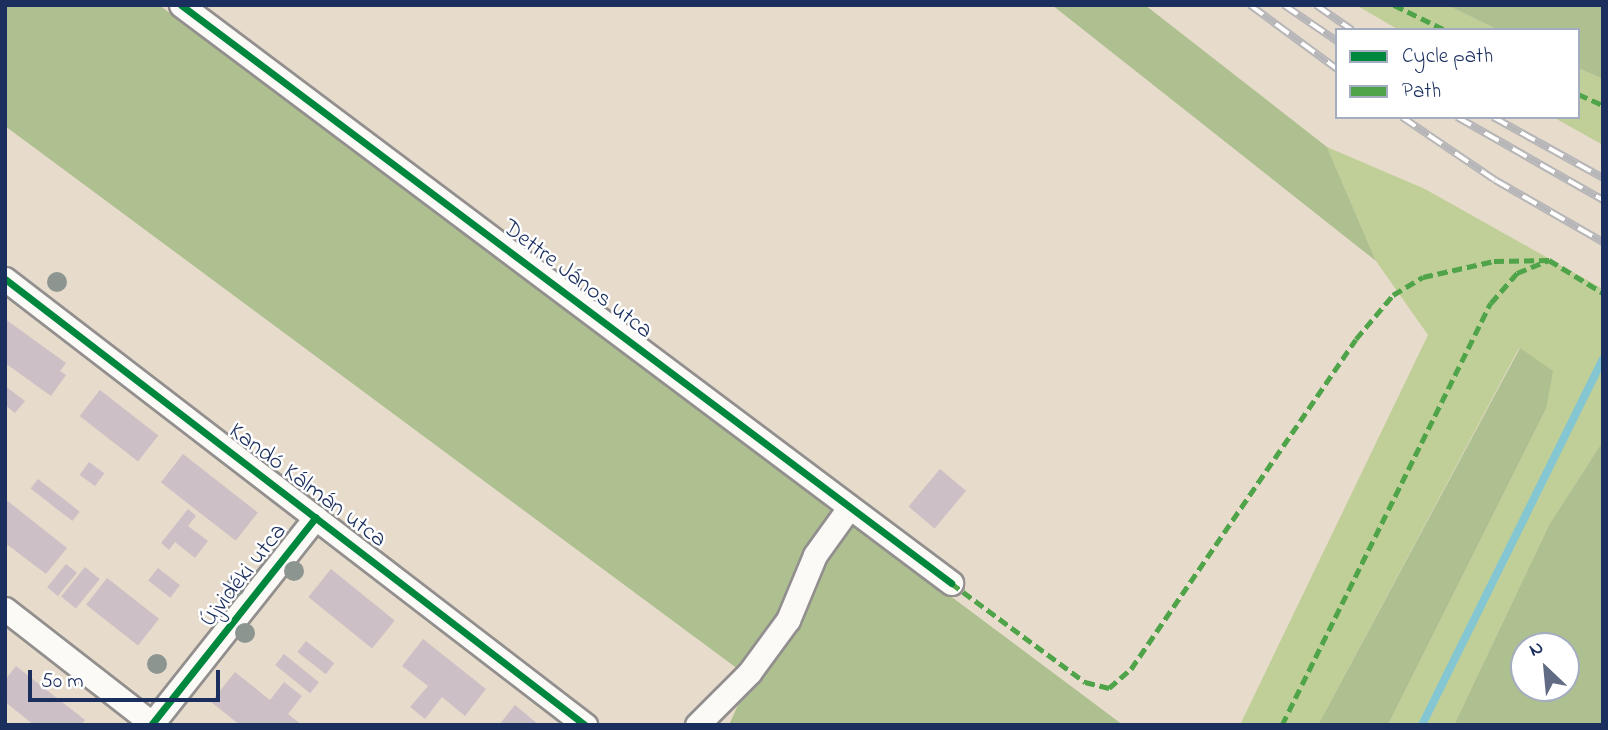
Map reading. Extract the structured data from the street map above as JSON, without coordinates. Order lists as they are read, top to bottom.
{
  "streets": {
    "street": ["Dettre János utca", "Kandó Kálmán utca", "Újvidéki utca"]
  },
  "crossings": [
    ["Kandó Kálmán utca", "Újvidéki utca"]
  ],
  "legend": ["Cycle path", "Path"],
  "scale_bar": "50 m",
  "north": "top left"
}
